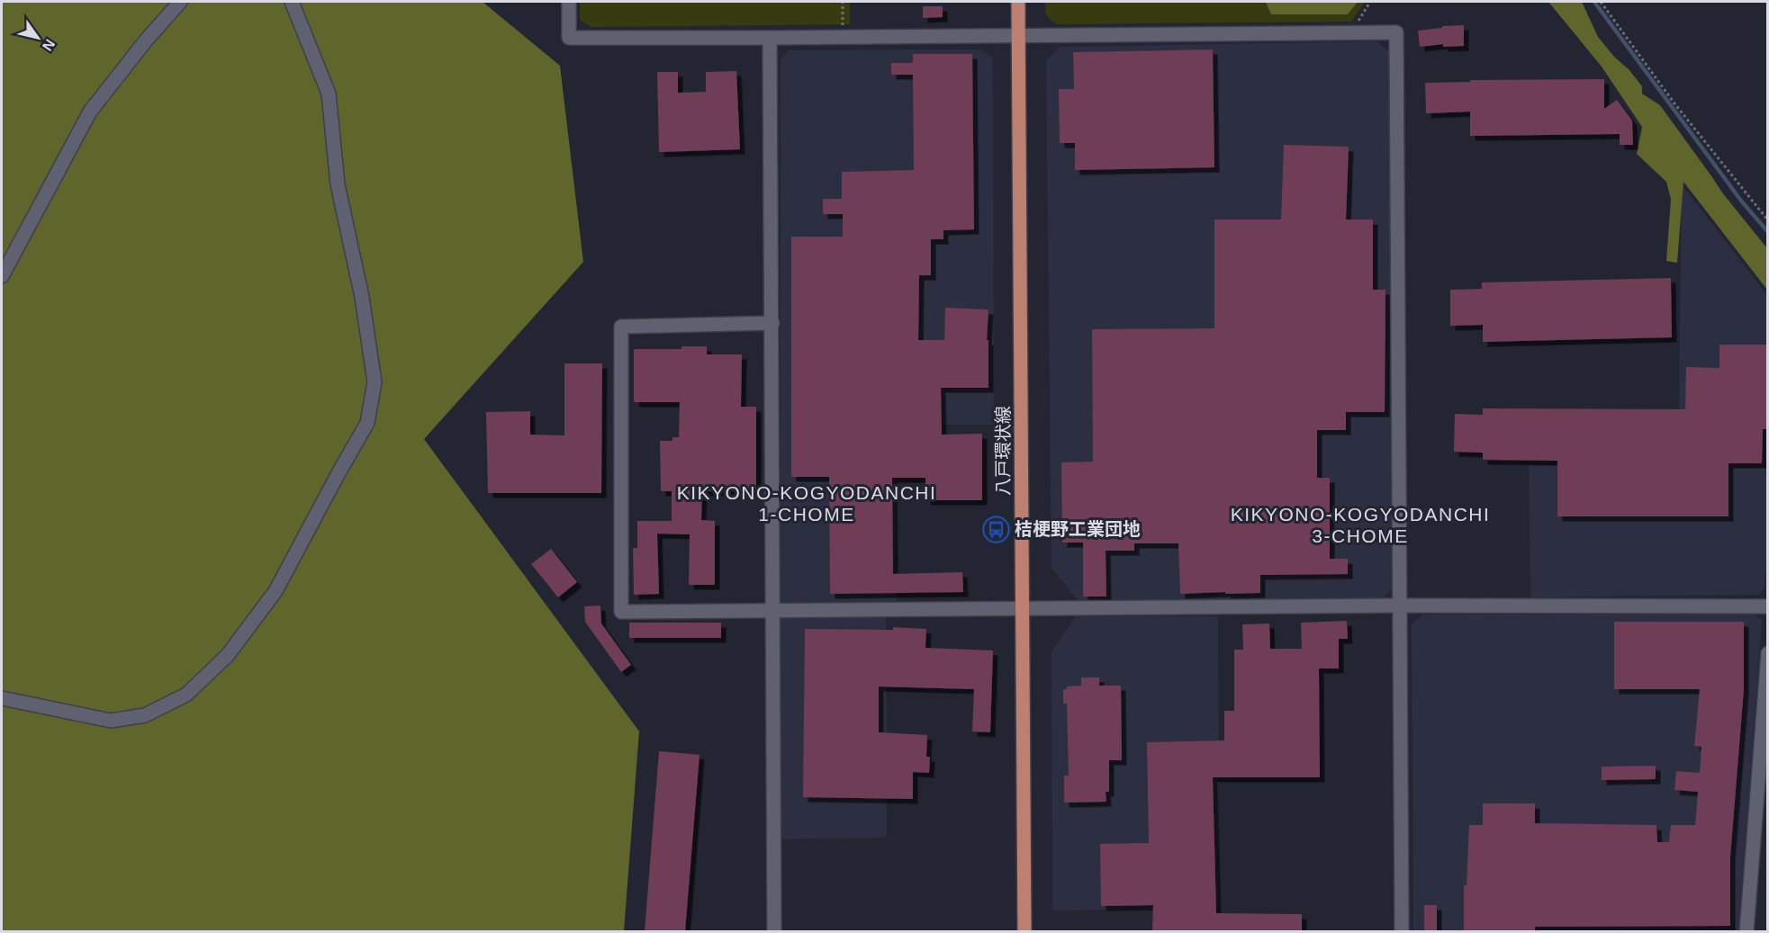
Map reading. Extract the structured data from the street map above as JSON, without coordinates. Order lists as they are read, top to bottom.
{
  "streets": {
    "main road": ["八戸環状線"]
  },
  "districts": ["KIKYONO-KOGYODANCHI 1-CHOME", "KIKYONO-KOGYODANCHI 3-CHOME"],
  "places": {
    "bus stop": ["桔梗野工業団地"]
  },
  "north": "bottom right"
}
